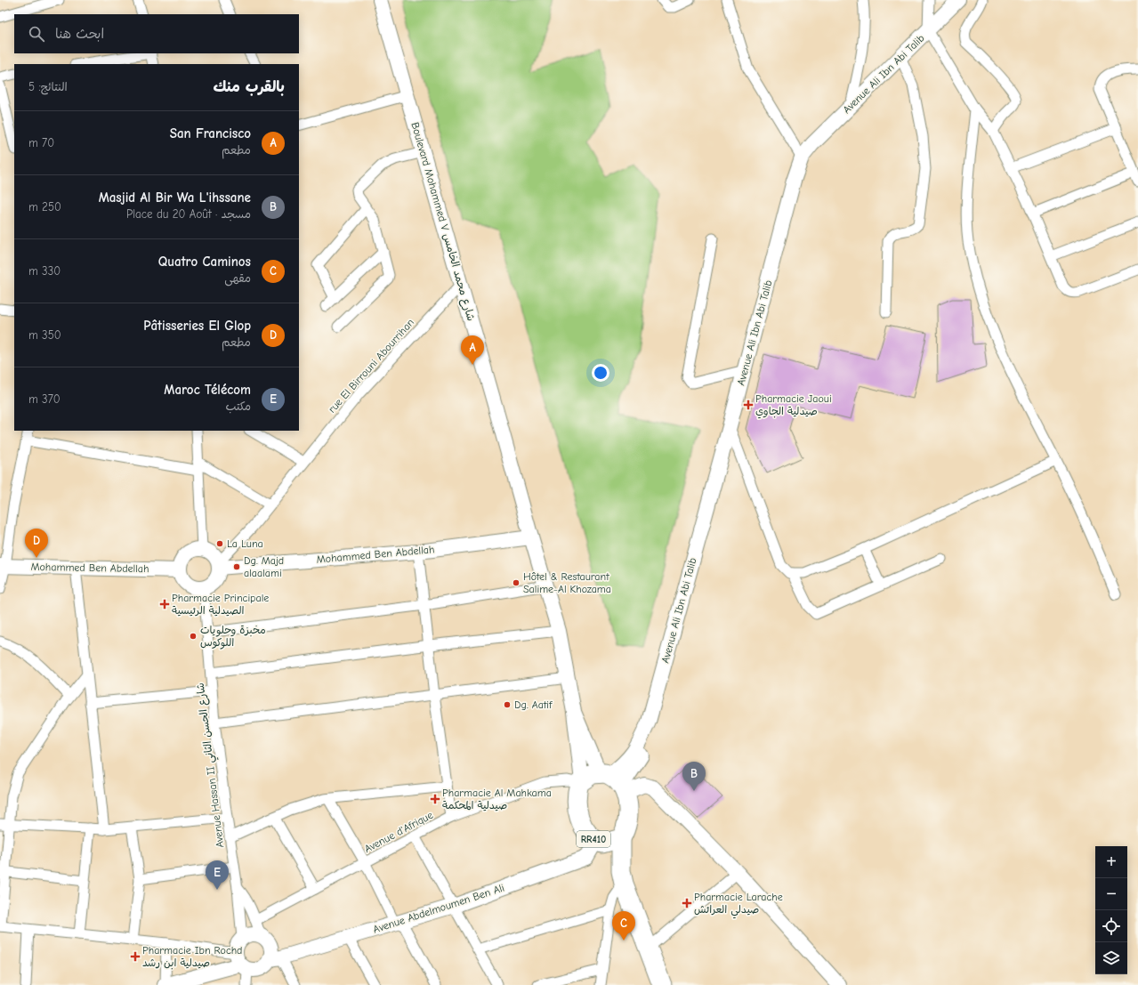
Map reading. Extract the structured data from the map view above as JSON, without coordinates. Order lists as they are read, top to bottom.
{
  "streets": {
    "highway": ["RR410"],
    "street": [
      "Avenue Ali Ibn Abi Talib",
      "Boulevard Mohammed V شارع محمد الخامس",
      "rue El Birrouni Abourrihan",
      "Mohammed Ben Abdellah",
      "Avenue Hassan II شارع الحسن الثاني",
      "Avenue d'Afrique",
      "Avenue Abdelmoumen Ben Ali"
    ]
  },
  "crossings": [
    ["Avenue Ali Ibn Abi Talib", "Boulevard Mohammed V شارع محمد الخامس"],
    ["Avenue Ali Ibn Abi Talib", "Avenue d'Afrique"],
    ["Avenue Ali Ibn Abi Talib", "RR410"],
    ["Avenue Ali Ibn Abi Talib", "Avenue Abdelmoumen Ben Ali"],
    ["Boulevard Mohammed V شارع محمد الخامس", "rue El Birrouni Abourrihan"],
    ["Boulevard Mohammed V شارع محمد الخامس", "Mohammed Ben Abdellah"],
    ["Boulevard Mohammed V شارع محمد الخامس", "Avenue d'Afrique"],
    ["Boulevard Mohammed V شارع محمد الخامس", "RR410"],
    ["Boulevard Mohammed V شارع محمد الخامس", "Avenue Abdelmoumen Ben Ali"],
    ["rue El Birrouni Abourrihan", "Mohammed Ben Abdellah"],
    ["rue El Birrouni Abourrihan", "Avenue Hassan II شارع الحسن الثاني"],
    ["Mohammed Ben Abdellah", "Avenue Hassan II شارع الحسن الثاني"],
    ["Avenue Hassan II شارع الحسن الثاني", "Avenue Abdelmoumen Ben Ali"],
    ["Avenue d'Afrique", "RR410"],
    ["Avenue d'Afrique", "Avenue Abdelmoumen Ben Ali"],
    ["RR410", "Avenue Abdelmoumen Ben Ali"]
  ],
  "places": {
    "health": [
      "Pharmacie Jaoui صيدلية الجاوي",
      "Pharmacie Principale الصيدلية الرئيسية",
      "Pharmacie Al Mahkama صيدلية المحكمة",
      "Pharmacie Larache صيدلي العرائش",
      "Pharmacie Ibn Rochd صيدلية ابن رشد"
    ],
    "other": [
      "La Luna",
      "Dg. Majd alaalami",
      "Hôtel & Restaurant Salime-Al Khozama",
      "مخبزة وحلويات اللوكوس",
      "Dg. Aatif"
    ]
  },
  "page": {
    "search": "ابحث هنا",
    "heading": ["بالقرب منك", "النتائج: 5"],
    "list": [
      {
        "mark": "A",
        "name": "San Francisco",
        "note": "مطعم",
        "value": "70 m"
      },
      {
        "mark": "B",
        "name": "Masjid Al Bir Wa L'ihssane",
        "note": "مسجد · Place du 20 Août",
        "value": "250 m"
      },
      {
        "mark": "C",
        "name": "Quatro Caminos",
        "note": "مقهى",
        "value": "330 m"
      },
      {
        "mark": "D",
        "name": "Pâtisseries El Glop",
        "note": "مطعم",
        "value": "350 m"
      },
      {
        "mark": "E",
        "name": "Maroc Télécom",
        "note": "مكتب",
        "value": "370 m"
      }
    ],
    "pins": [
      "A",
      "D",
      "B",
      "E",
      "C"
    ],
    "map_buttons": ["+", "−"]
  }
}
